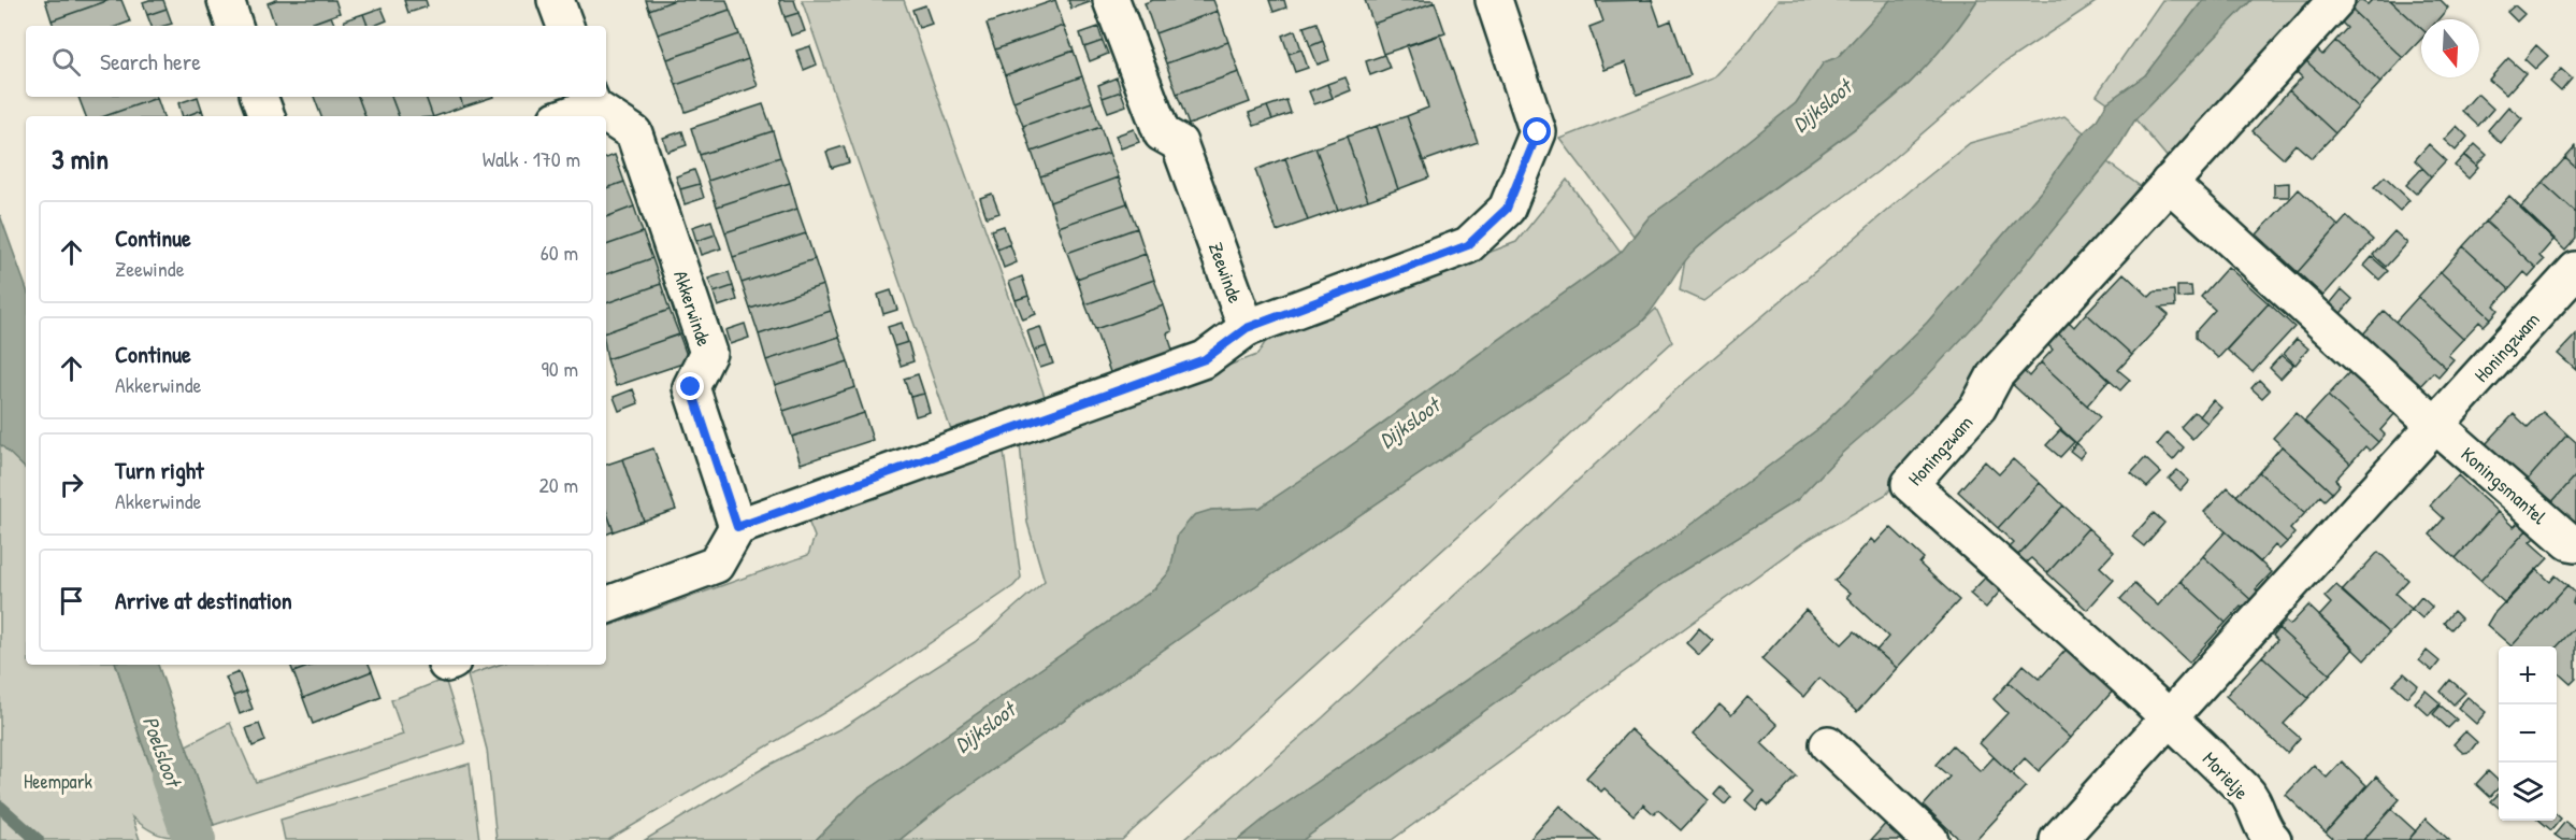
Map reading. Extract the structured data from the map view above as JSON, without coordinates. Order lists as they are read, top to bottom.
{
  "streets": {
    "street": [
      "Zeewinde",
      "Akkerwinde",
      "Honingzwam",
      "Koningsmantel",
      "Morielje"
    ]
  },
  "crossings": [
    ["Honingzwam", "Koningsmantel"],
    ["Honingzwam", "Morielje"]
  ],
  "water": ["Dijksloot", "Poelsloot"],
  "parks": ["Heempark"],
  "north": "bottom",
  "page": {
    "search": "Search here",
    "heading": ["3 min", "Walk · 170 m"],
    "list": [
      ["Continue", "Zeewinde", "60 m"],
      ["Continue", "Akkerwinde", "90 m"],
      ["Turn right", "Akkerwinde", "20 m"],
      "Arrive at destination"
    ],
    "map_buttons": ["+", "−"]
  }
}
